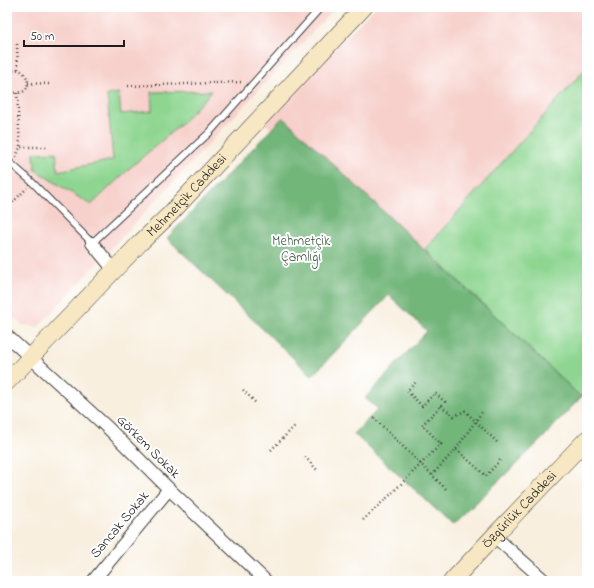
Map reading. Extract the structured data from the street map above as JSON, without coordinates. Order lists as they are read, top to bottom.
{
  "streets": {
    "street": [
      "Mehmetçik Caddesi",
      "Görkem Sokak",
      "Özgürlük Caddesi",
      "Sancak Sokak"
    ]
  },
  "crossings": [
    ["Mehmetçik Caddesi", "Görkem Sokak"],
    ["Görkem Sokak", "Sancak Sokak"]
  ],
  "parks": ["Mehmetçik Çamlığı"],
  "scale_bar": "50 m"
}
